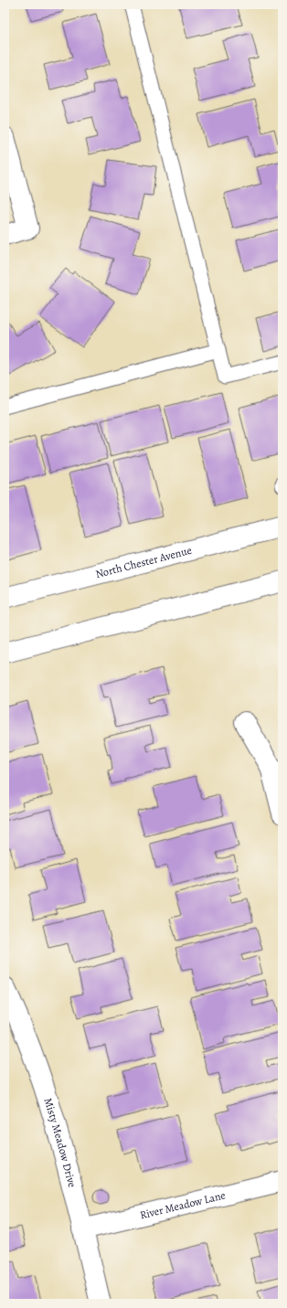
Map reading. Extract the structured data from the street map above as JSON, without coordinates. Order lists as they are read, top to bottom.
{
  "streets": {
    "street": ["North Chester Avenue", "Misty Meadow Drive", "River Meadow Lane"]
  },
  "crossings": [
    ["Misty Meadow Drive", "River Meadow Lane"]
  ]
}
